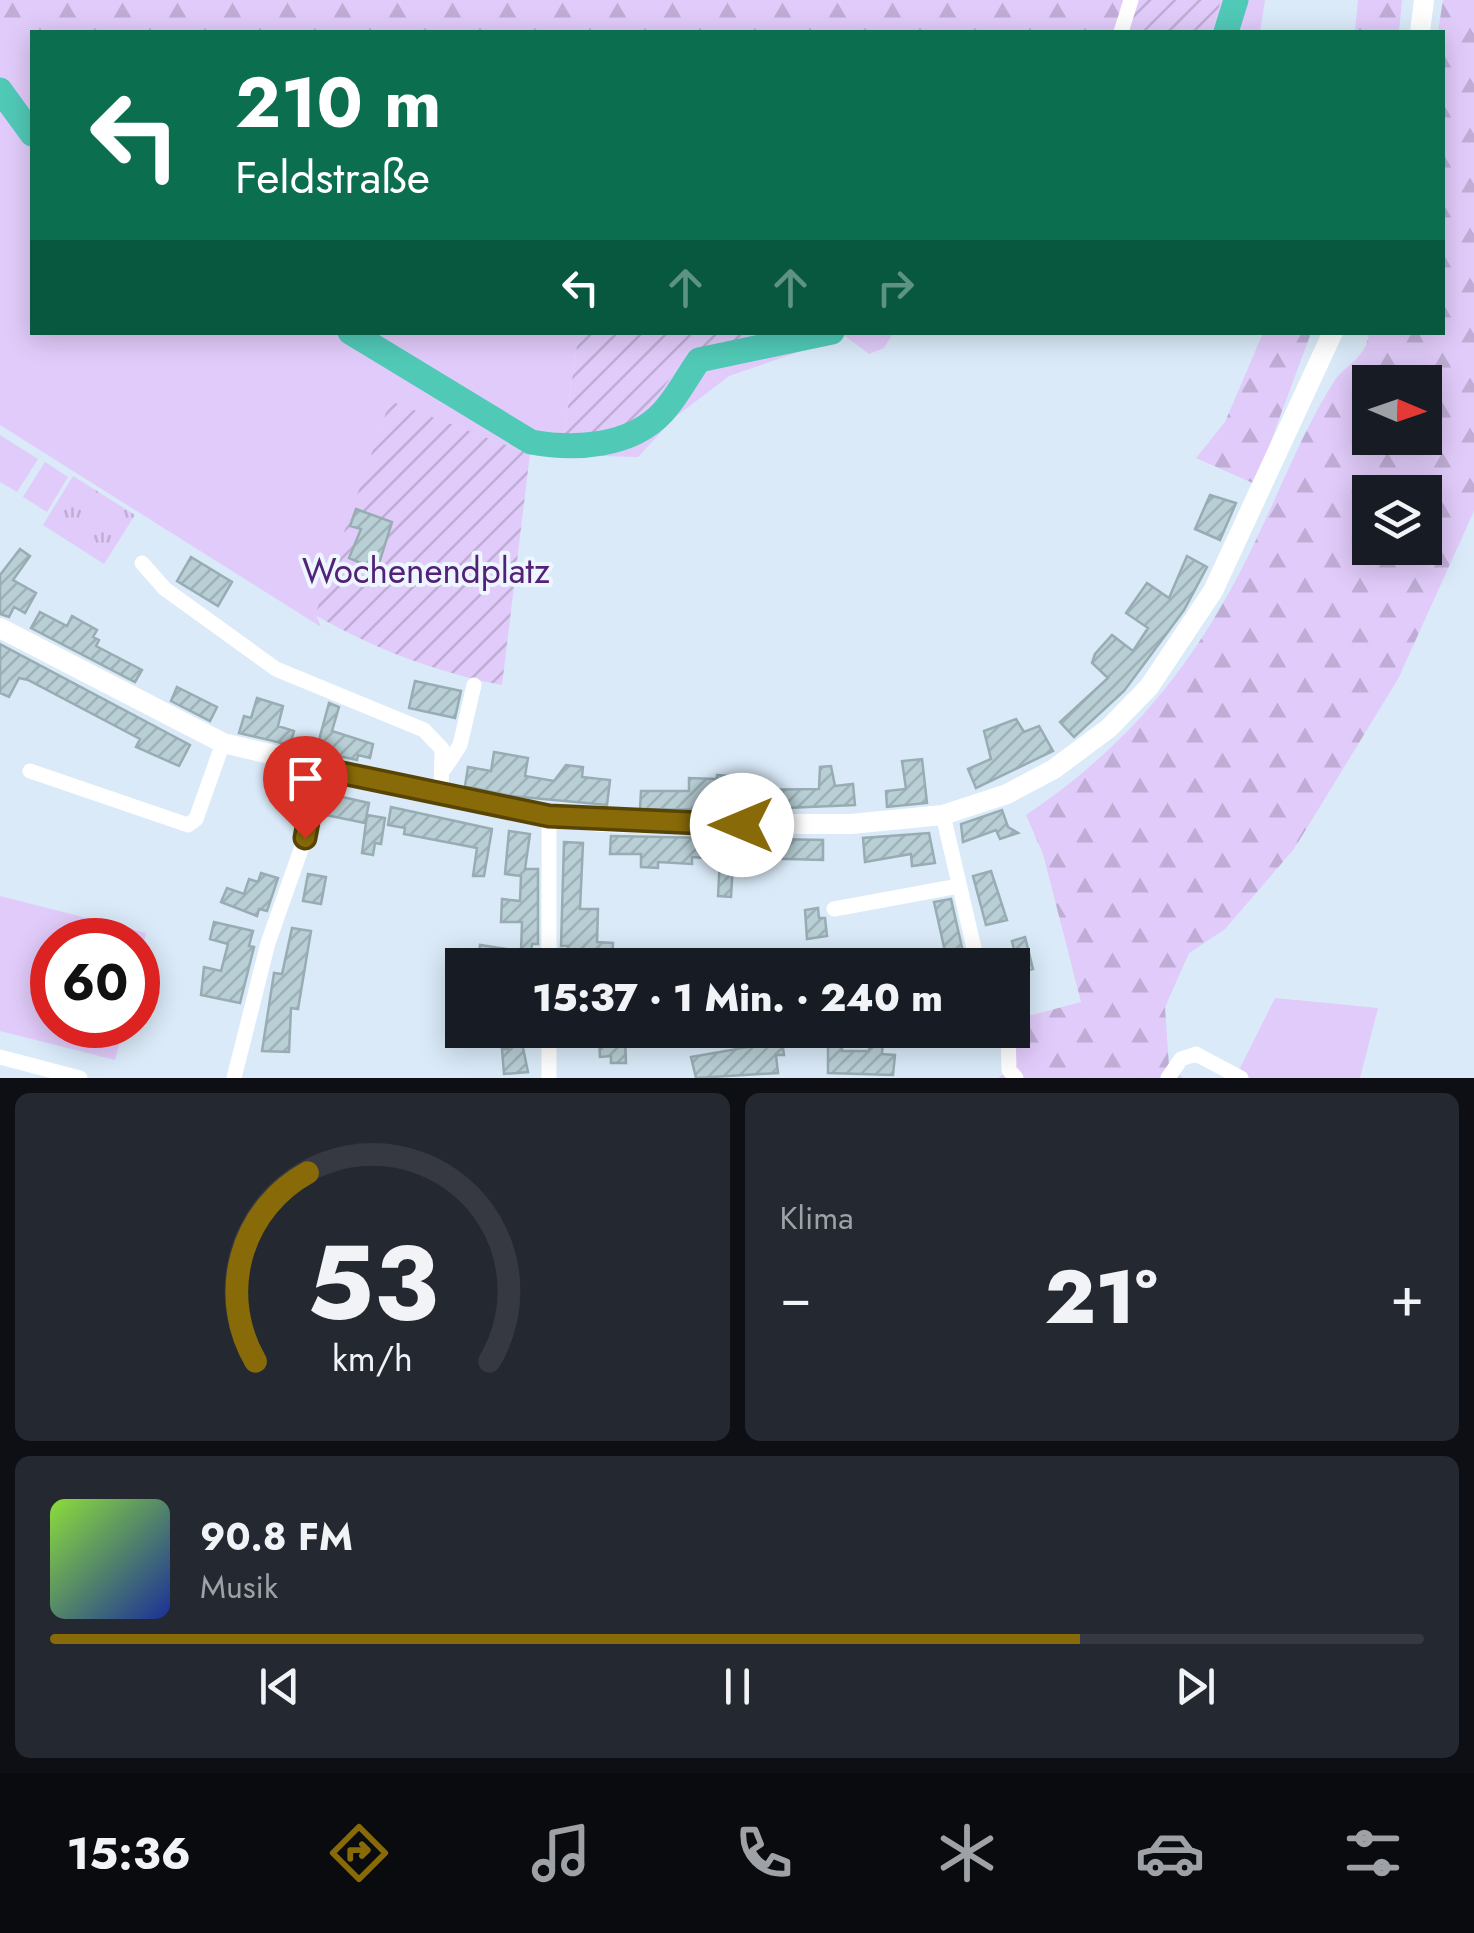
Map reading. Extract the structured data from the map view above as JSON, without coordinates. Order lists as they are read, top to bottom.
{
  "parks": ["Wochenendplatz"],
  "north": "right",
  "page": {
    "turn": ["210 m", "Feldstraße"],
    "limit": "60",
    "trip": "15:37 · 1 Min. · 240 m",
    "tile": "Klima",
    "heat": ["−", "21°", "+"],
    "song": ["90.8 FM", "Musik"],
    "tabs": "15:36",
    "gauge": ["53", "km/h"]
  }
}
